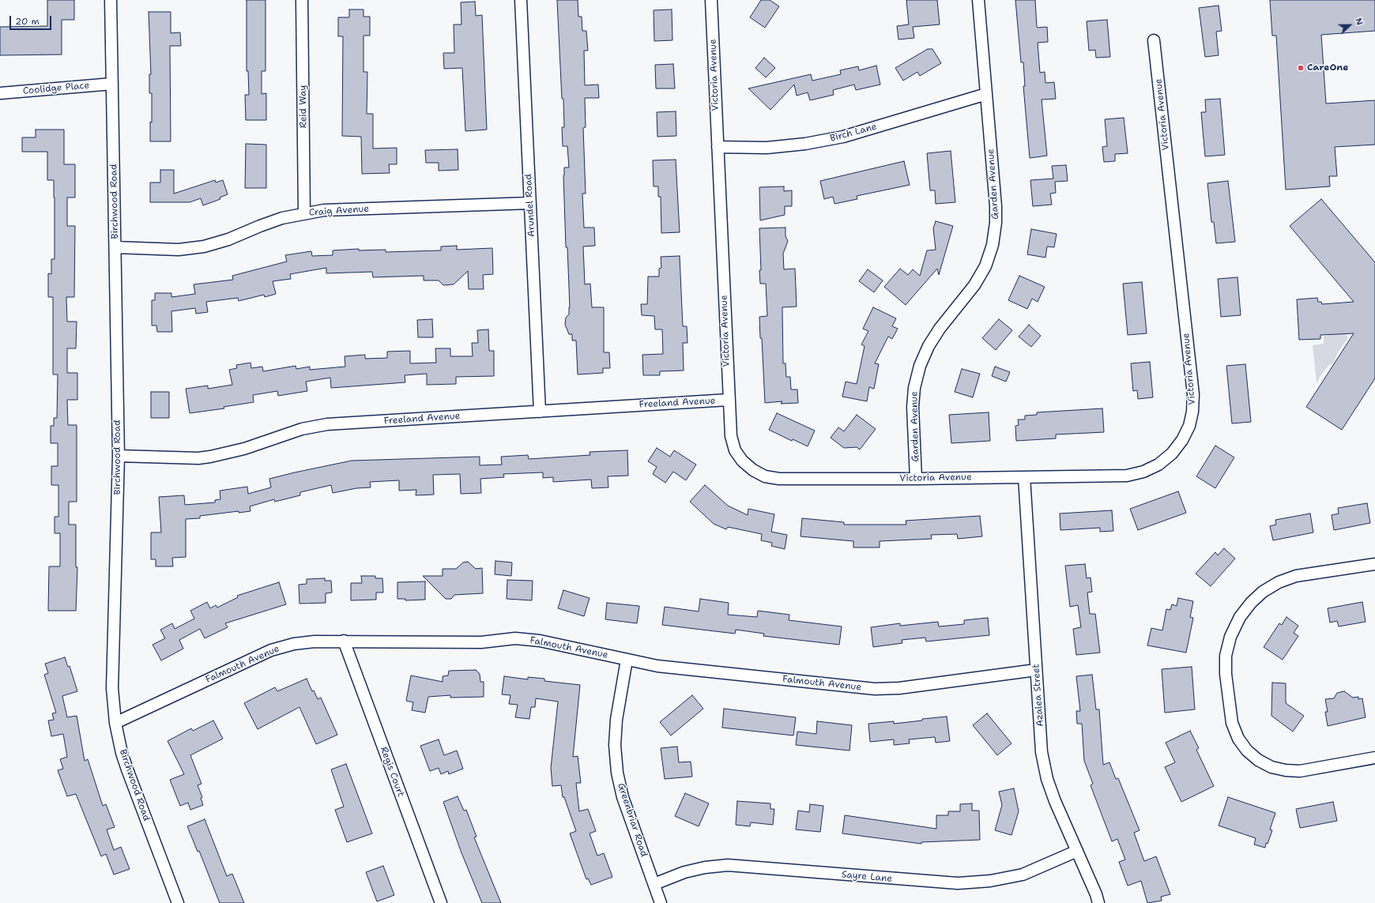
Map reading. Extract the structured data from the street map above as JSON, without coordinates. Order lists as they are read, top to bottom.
{
  "streets": {
    "street": [
      "Victoria Avenue",
      "Coolidge Place",
      "Reid Way",
      "Birch Lane",
      "Garden Avenue",
      "Birchwood Road",
      "Arundel Road",
      "Craig Avenue",
      "Freeland Avenue",
      "Falmouth Avenue",
      "Azalea Street",
      "Regis Court",
      "Greenbriar Road",
      "Sayre Lane"
    ]
  },
  "crossings": [
    ["Victoria Avenue", "Birch Lane"],
    ["Victoria Avenue", "Garden Avenue"],
    ["Victoria Avenue", "Freeland Avenue"],
    ["Victoria Avenue", "Azalea Street"],
    ["Coolidge Place", "Birchwood Road"],
    ["Reid Way", "Craig Avenue"],
    ["Birch Lane", "Garden Avenue"],
    ["Birchwood Road", "Craig Avenue"],
    ["Birchwood Road", "Freeland Avenue"],
    ["Birchwood Road", "Falmouth Avenue"],
    ["Arundel Road", "Craig Avenue"],
    ["Arundel Road", "Freeland Avenue"],
    ["Falmouth Avenue", "Azalea Street"],
    ["Falmouth Avenue", "Regis Court"],
    ["Falmouth Avenue", "Greenbriar Road"],
    ["Azalea Street", "Sayre Lane"],
    ["Greenbriar Road", "Sayre Lane"]
  ],
  "places": ["CareOne"],
  "scale_bar": "20 m",
  "north": "right"
}
